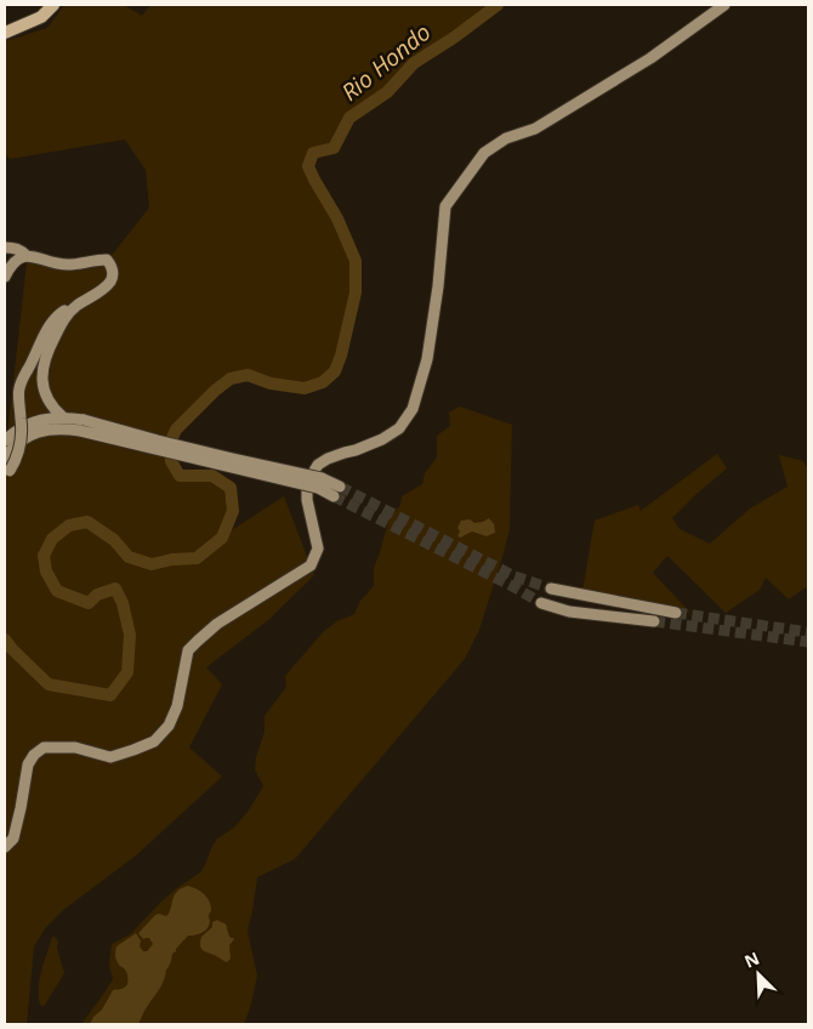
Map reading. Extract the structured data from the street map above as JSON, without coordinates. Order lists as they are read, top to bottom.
{
  "water": ["Rio Hondo"],
  "north": "top left"
}
